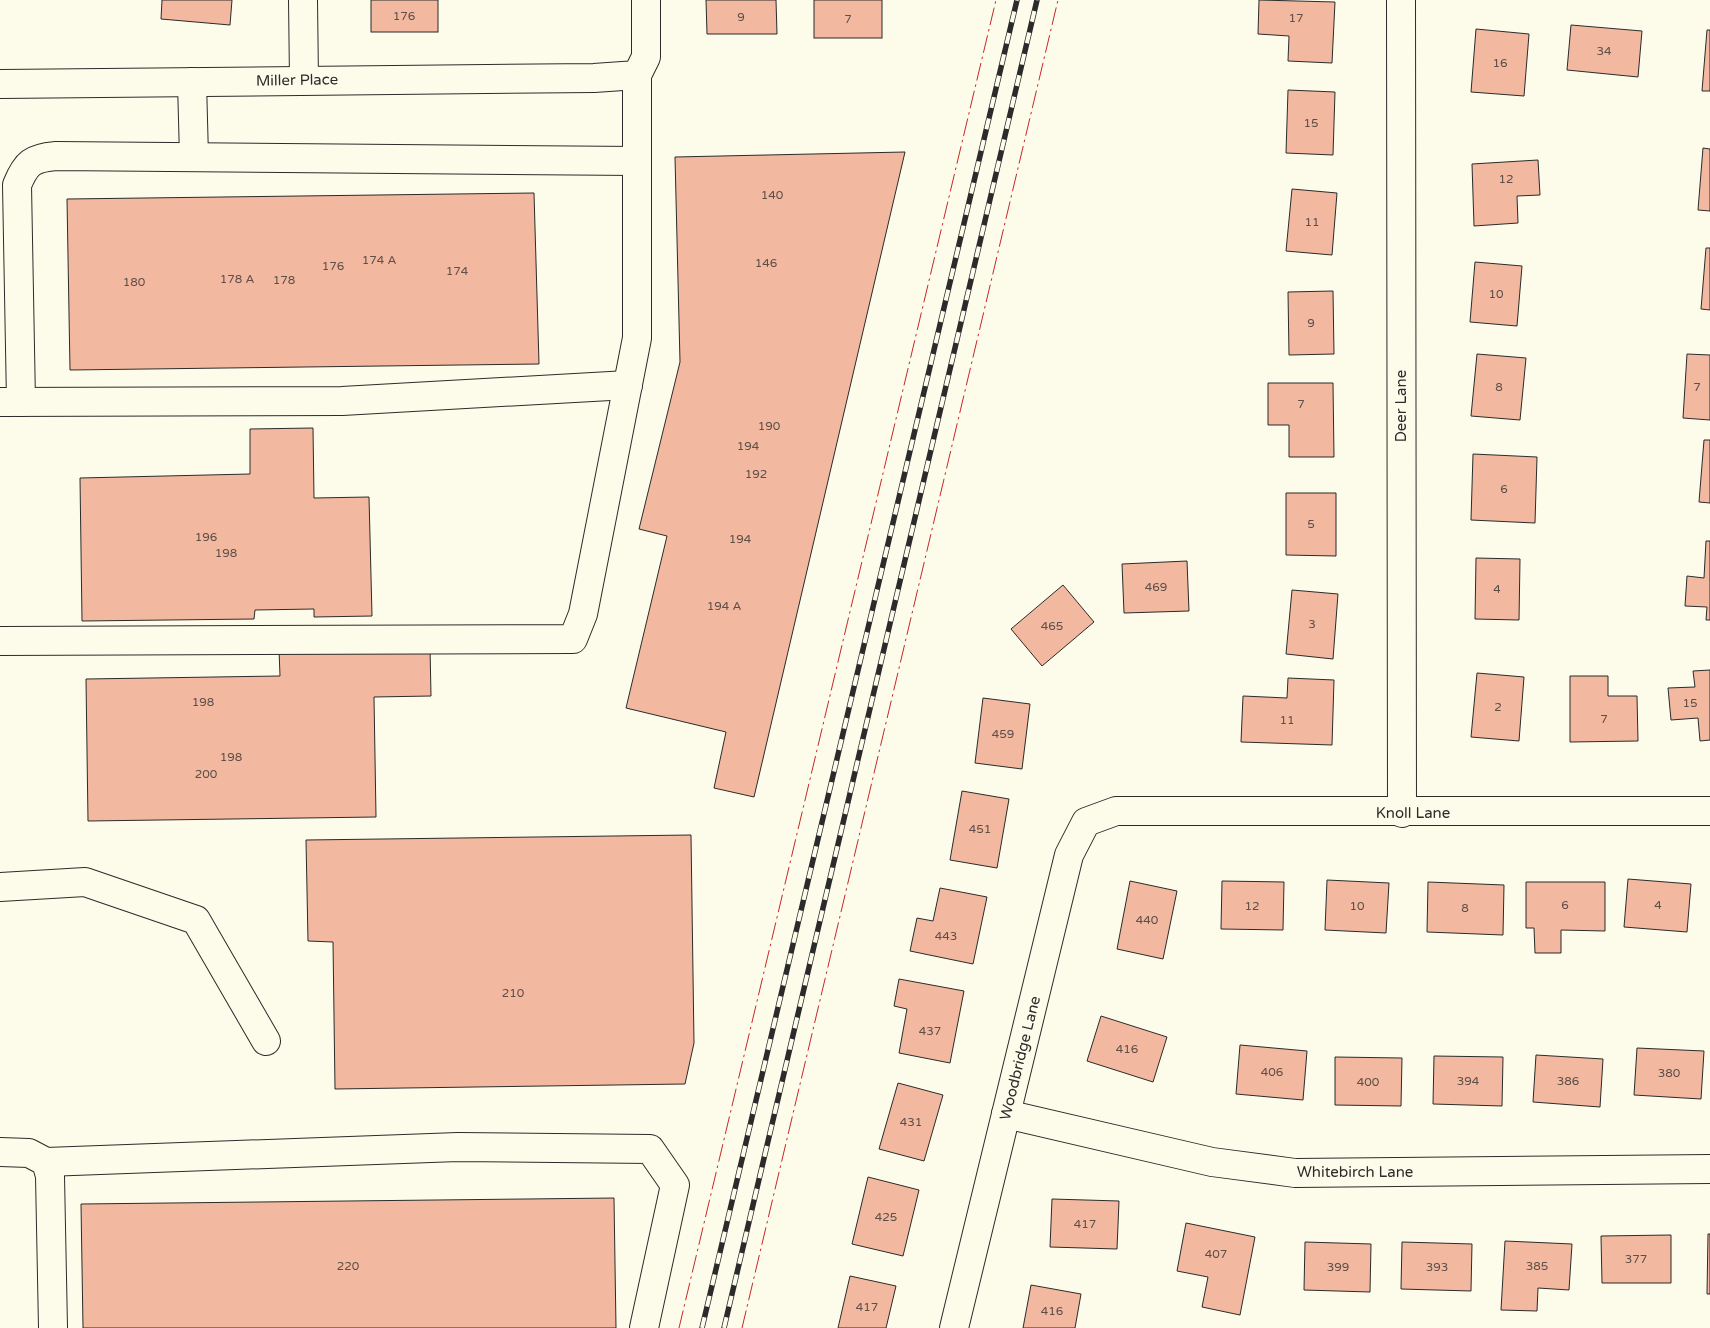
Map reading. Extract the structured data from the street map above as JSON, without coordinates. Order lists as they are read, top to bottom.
{
  "streets": {
    "street": [
      "Miller Place",
      "Deer Lane",
      "Knoll Lane",
      "Woodbridge Lane",
      "Whitebirch Lane"
    ]
  },
  "crossings": [
    ["Deer Lane", "Knoll Lane"],
    ["Knoll Lane", "Woodbridge Lane"],
    ["Woodbridge Lane", "Whitebirch Lane"]
  ],
  "house_numbers": [
    "176",
    "9",
    "17",
    "7",
    "34",
    "16",
    "15",
    "12",
    "140",
    "11",
    "174 A",
    "146",
    "176",
    "174",
    "178 A",
    "178",
    "180",
    "10",
    "9",
    "8",
    "7",
    "7",
    "190",
    "194",
    "192",
    "6",
    "5",
    "196",
    "194",
    "198",
    "469",
    "4",
    "194 A",
    "3",
    "465",
    "198",
    "15",
    "2",
    "7",
    "11",
    "459",
    "198",
    "200",
    "451",
    "6",
    "4",
    "12",
    "10",
    "8",
    "440",
    "443",
    "210",
    "437",
    "416",
    "406",
    "380",
    "394",
    "386",
    "400",
    "431",
    "425",
    "417",
    "407",
    "377",
    "220",
    "385",
    "399",
    "393",
    "417",
    "416"
  ]
}
